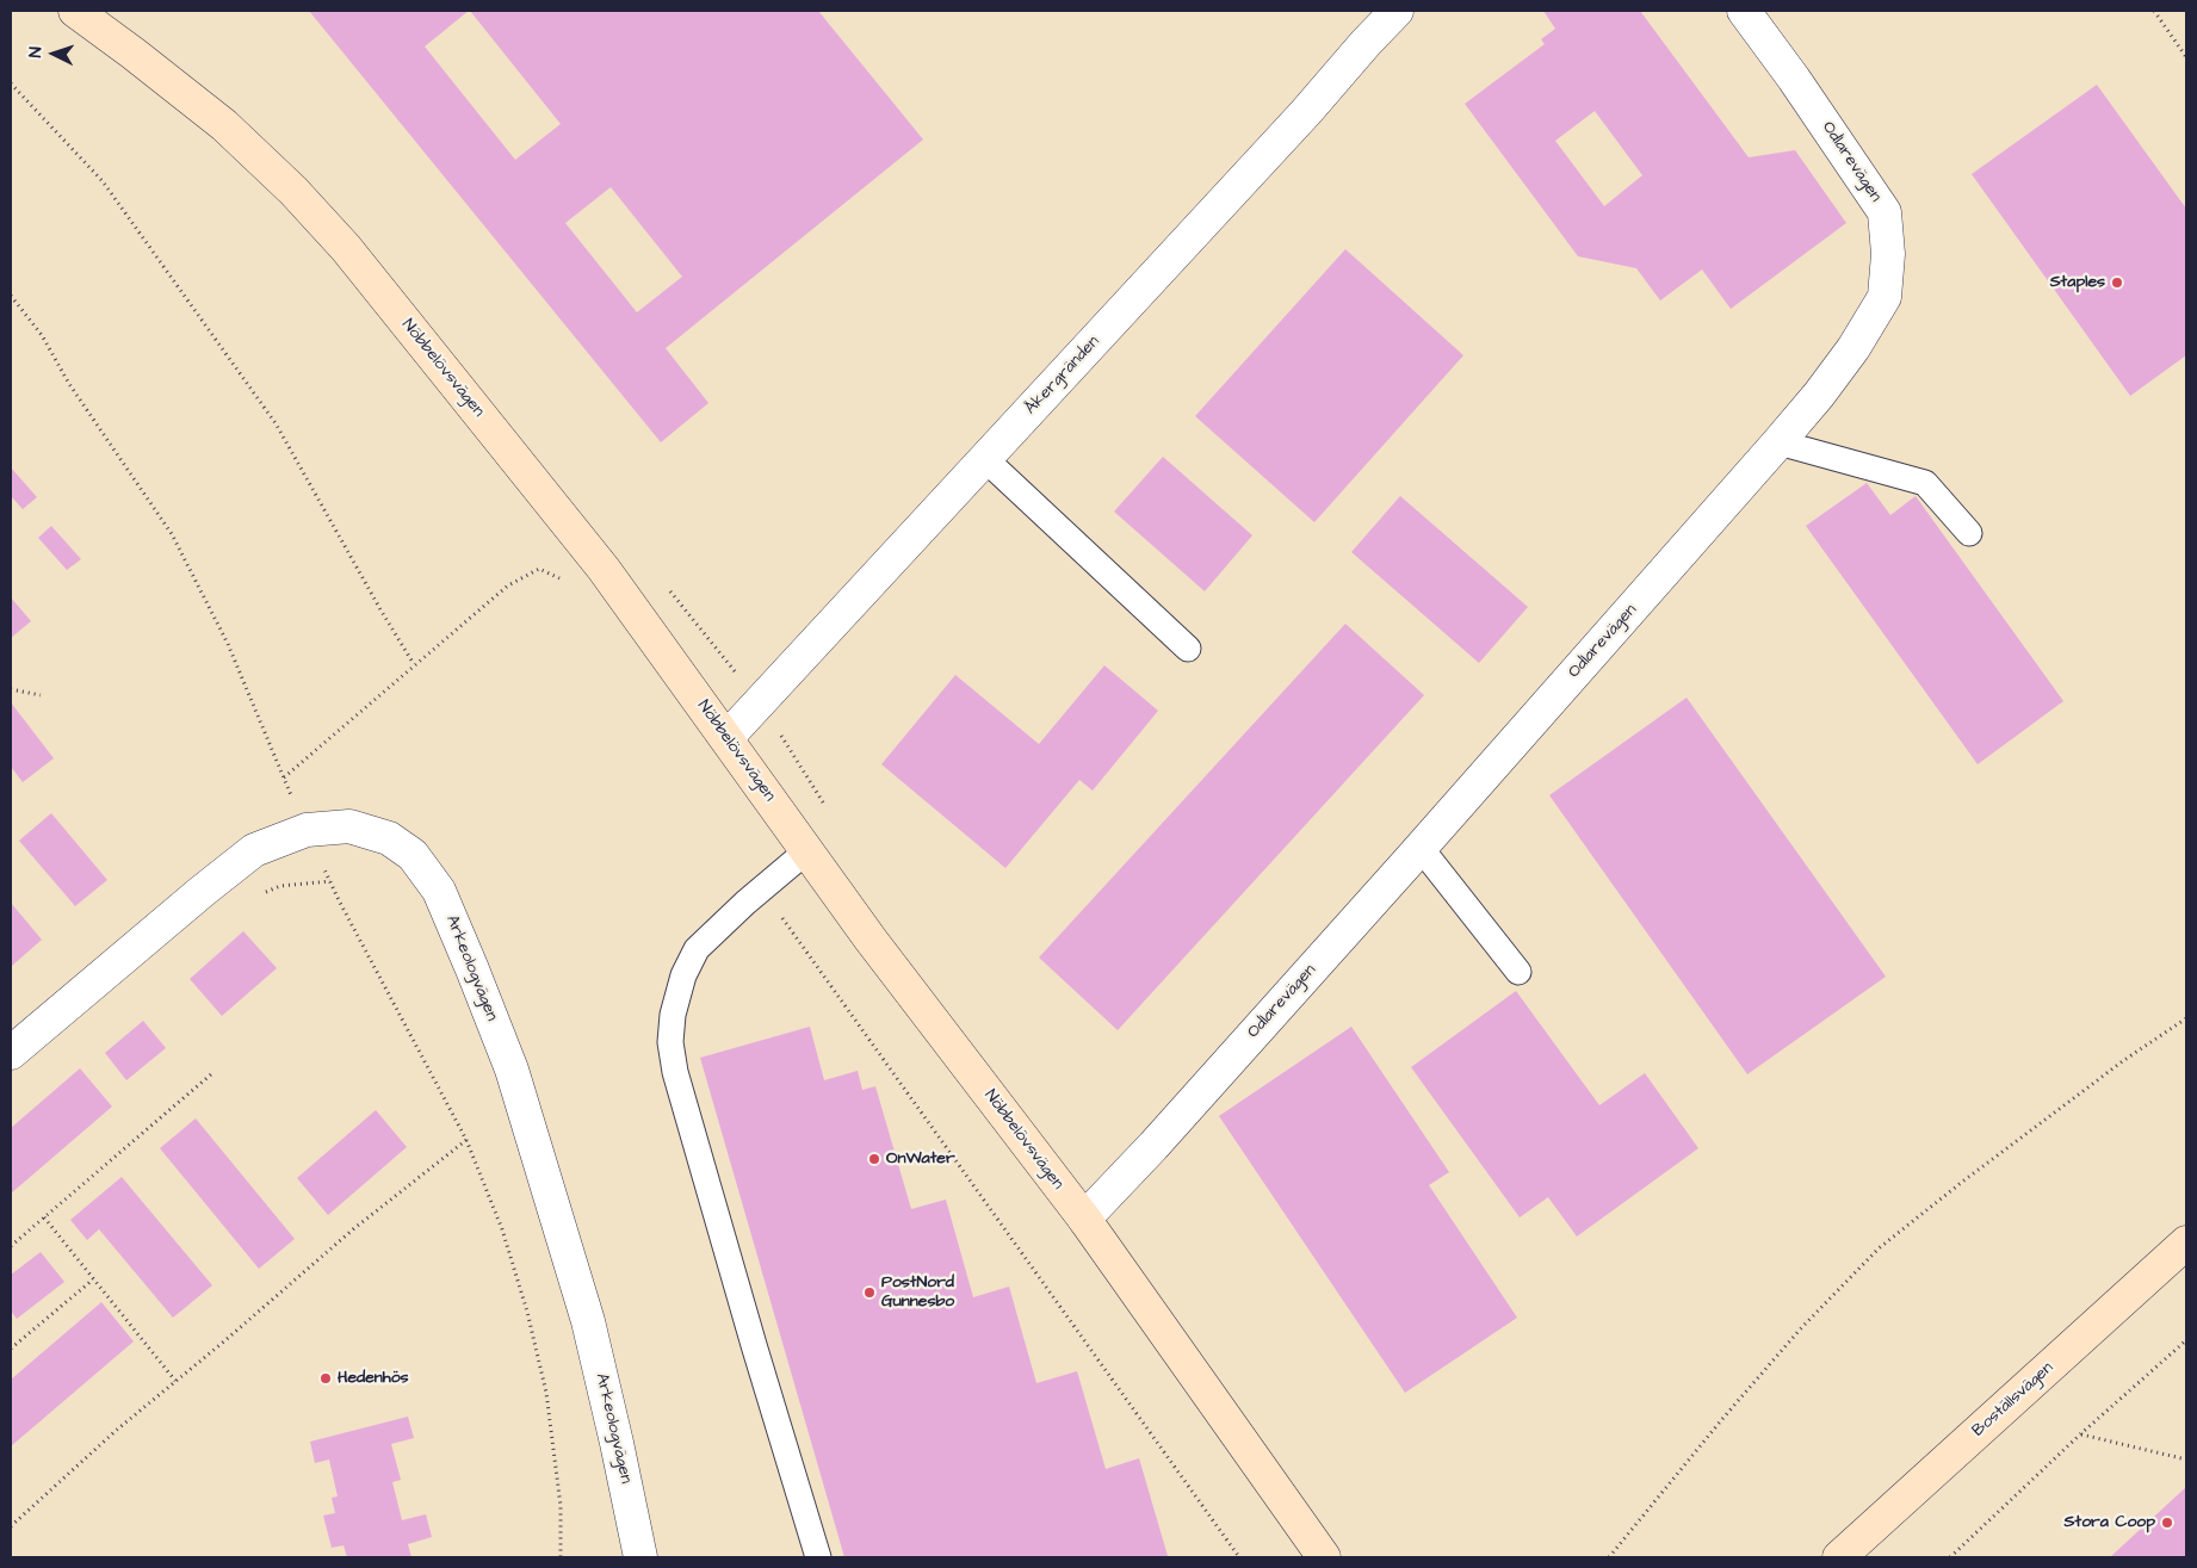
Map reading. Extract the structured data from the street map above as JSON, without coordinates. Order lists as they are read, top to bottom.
{
  "streets": {
    "street": [
      "Odlarevägen",
      "Nöbbelövsvägen",
      "Åkergränden",
      "Arkeologvägen",
      "Boställsvägen"
    ]
  },
  "crossings": [
    ["Odlarevägen", "Nöbbelövsvägen"],
    ["Nöbbelövsvägen", "Åkergränden"]
  ],
  "places": [
    "Staples",
    "OnWater",
    "PostNord Gunnesbo",
    "Hedenhös",
    "Stora Coop"
  ],
  "north": "left"
}
